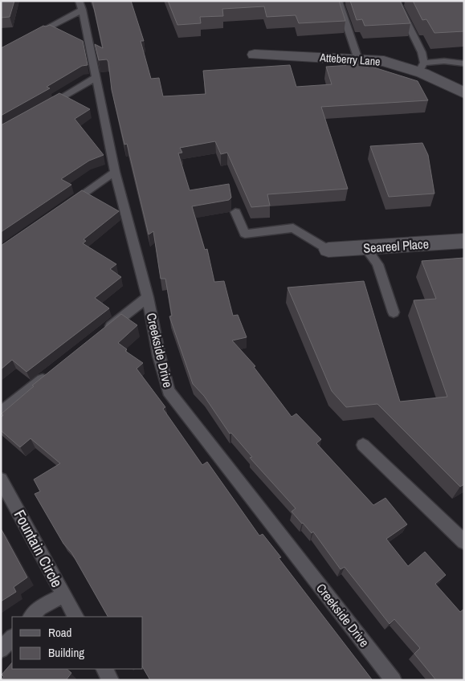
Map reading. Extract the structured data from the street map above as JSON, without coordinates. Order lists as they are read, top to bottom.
{
  "streets": {
    "street": ["Atteberry Lane", "Seareel Place"],
    "lane": ["Creekside Drive", "Fountain Circle"]
  },
  "legend": ["Road", "Building"]
}
